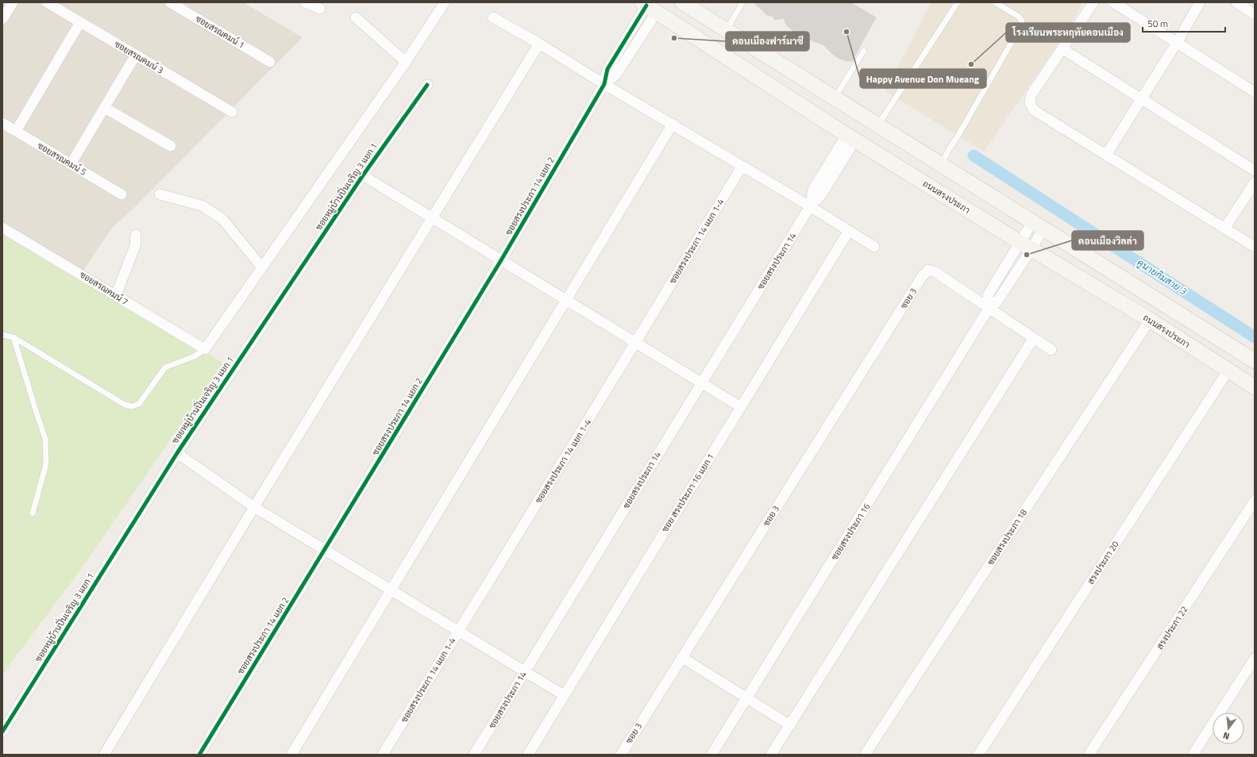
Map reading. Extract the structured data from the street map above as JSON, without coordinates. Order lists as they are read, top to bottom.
{
  "streets": {
    "main road": ["ถนนสรงประภา"],
    "street": [
      "ซอยสรณคมน์ 1",
      "ซอยสรณคมน์ 3",
      "ซอยสรณคมน์ 5",
      "ซอยหมู่บ้านปิ่นเจริญ 3 แยก 1",
      "ซอยสรงประภา 14 แยก 2",
      "ซอยสรงประภา 14 แยก 1-4",
      "ซอยสรงประภา 14",
      "ซอยสรณคมน์ 7",
      "ซอย 3",
      "ซอย สรงประภา 16 แยก 1",
      "ซอยสรงประภา 16",
      "ซอยสรงประภา 18",
      "สรงประภา 20",
      "สรงประภา 22"
    ]
  },
  "crossings": [
    ["ถนนสรงประภา", "ซอยสรงประภา 14"],
    ["ถนนสรงประภา", "ซอยสรงประภา 16"],
    ["ถนนสรงประภา", "ซอยสรงประภา 18"],
    ["ถนนสรงประภา", "สรงประภา 20"],
    ["ซอย 3", "ซอยสรงประภา 16"]
  ],
  "water": ["คูนายกิมสาย 3"],
  "places": [
    "Happy Avenue Don Mueang",
    "ดอนเมืองฟาร์มาซี",
    "โรงเรียนพระหฤทัยดอนเมือง",
    "ดอนเมืองวิลล่า"
  ],
  "scale_bar": "50 m",
  "north": "bottom"
}
